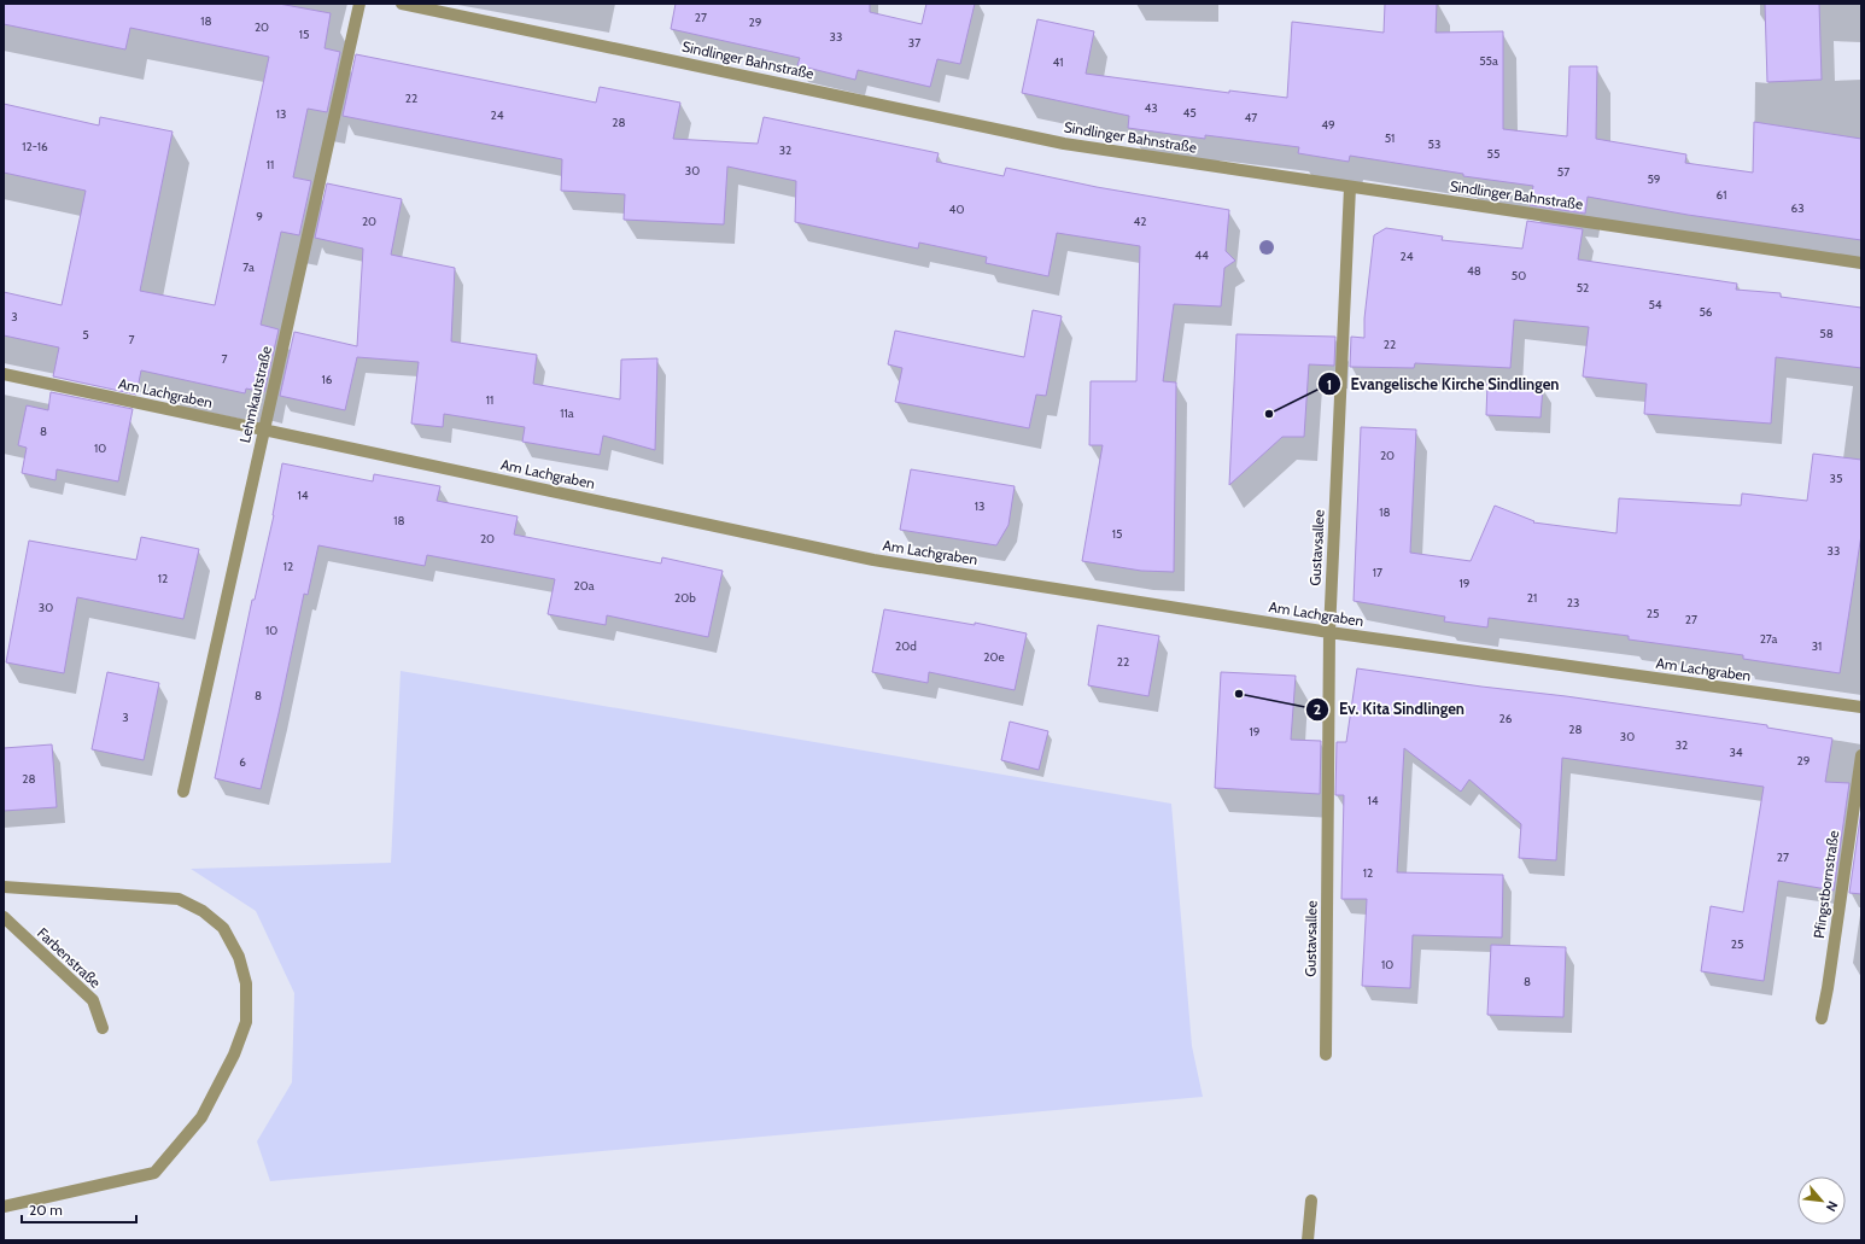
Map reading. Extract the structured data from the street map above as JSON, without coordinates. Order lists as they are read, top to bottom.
{
  "streets": {
    "street": [
      "Sindlinger Bahnstraße",
      "Am Lachgraben",
      "Lehmkautstraße",
      "Gustavsallee",
      "Pfingstbornstraße",
      "Farbenstraße"
    ]
  },
  "crossings": [
    ["Sindlinger Bahnstraße", "Gustavsallee"],
    ["Am Lachgraben", "Lehmkautstraße"],
    ["Am Lachgraben", "Gustavsallee"]
  ],
  "places": ["Evangelische Kirche Sindlingen", "Ev. Kita Sindlingen"],
  "house_numbers": [
    "27",
    "18",
    "29",
    "20",
    "15",
    "33",
    "37",
    "55a",
    "41",
    "22",
    "43",
    "45",
    "13",
    "24",
    "47",
    "28",
    "49",
    "51",
    "53",
    "12-16",
    "32",
    "55",
    "11",
    "30",
    "57",
    "59",
    "61",
    "63",
    "40",
    "9",
    "20",
    "42",
    "44",
    "24",
    "7a",
    "48",
    "50",
    "52",
    "54",
    "56",
    "3",
    "58",
    "5",
    "7",
    "22",
    "7",
    "16",
    "11",
    "11a",
    "8",
    "10",
    "20",
    "35",
    "14",
    "13",
    "18",
    "18",
    "15",
    "20",
    "33",
    "12",
    "17",
    "12",
    "19",
    "20a",
    "20b",
    "21",
    "23",
    "30",
    "25",
    "27",
    "10",
    "27a",
    "20d",
    "31",
    "20e",
    "22",
    "8",
    "3",
    "26",
    "28",
    "19",
    "30",
    "32",
    "34",
    "29",
    "6",
    "28",
    "14",
    "27",
    "12",
    "25",
    "10",
    "8"
  ],
  "scale_bar": "20 m",
  "north": "bottom right"
}
